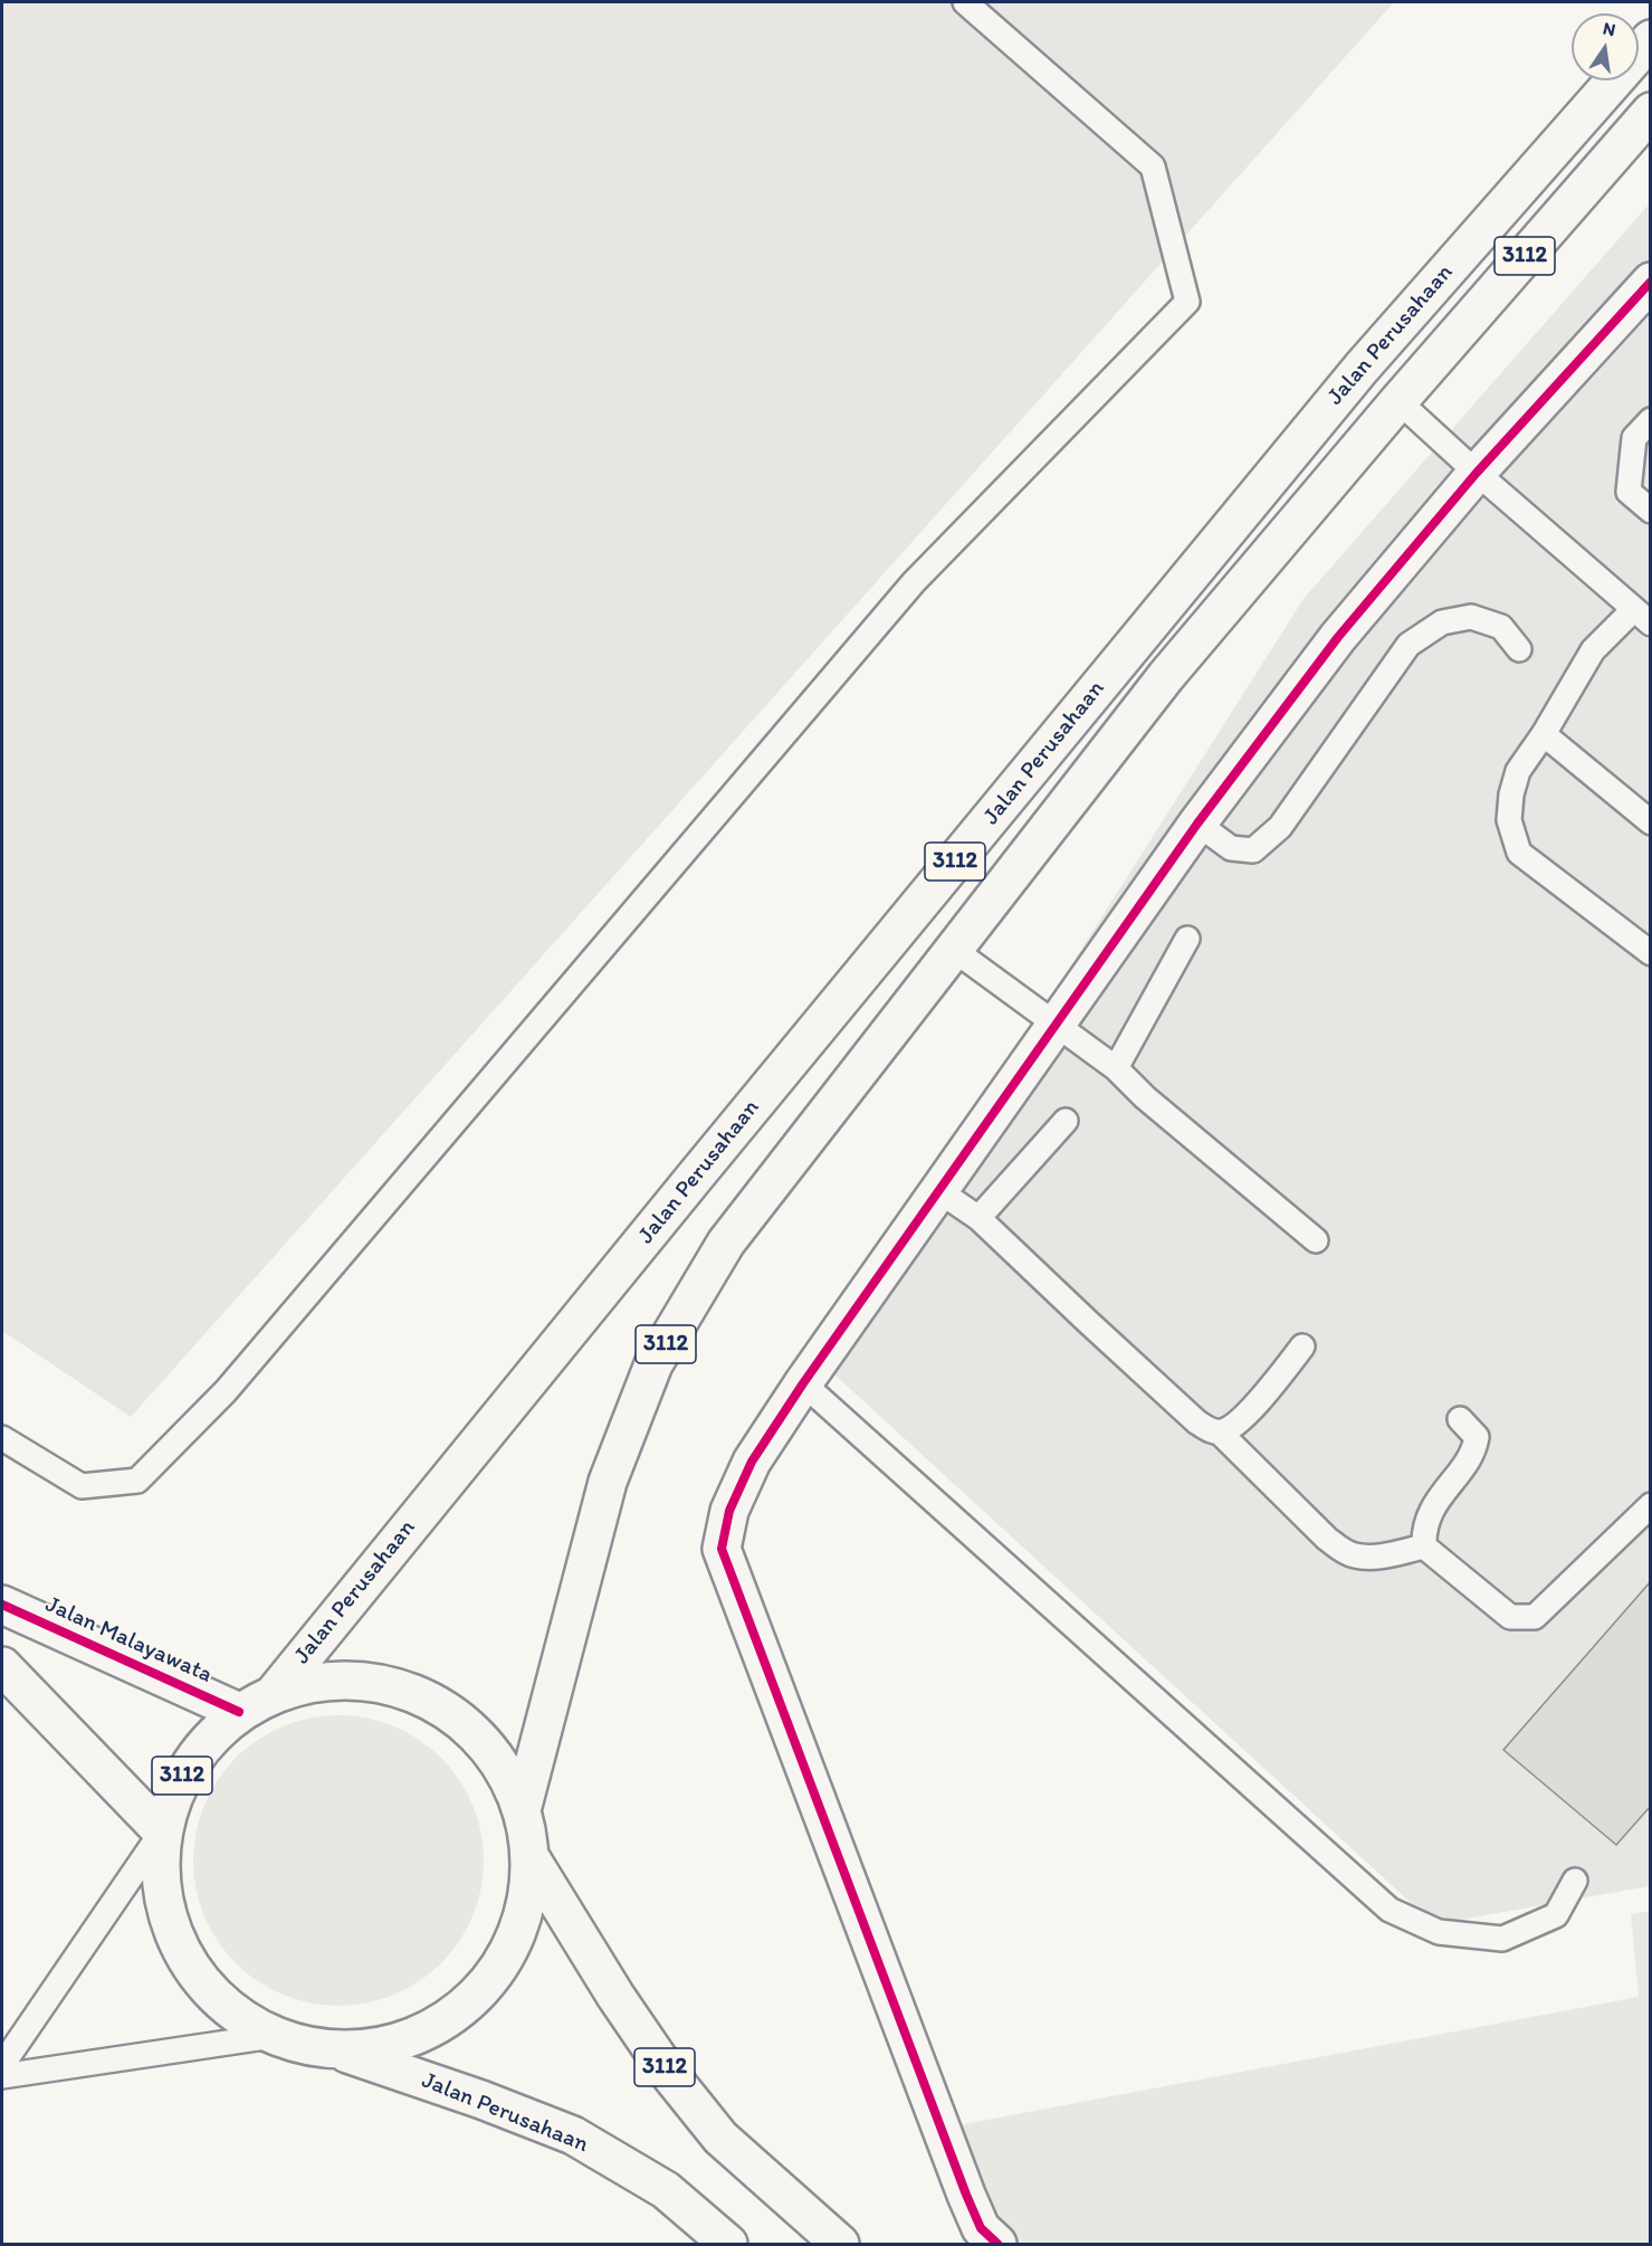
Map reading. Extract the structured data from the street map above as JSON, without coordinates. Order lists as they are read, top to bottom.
{
  "streets": {
    "main road": ["3112", "Jalan Perusahaan", "Jalan Malayawata"]
  },
  "crossings": [
    ["3112", "Jalan Perusahaan"],
    ["3112", "Jalan Malayawata"]
  ],
  "north": "top"
}
